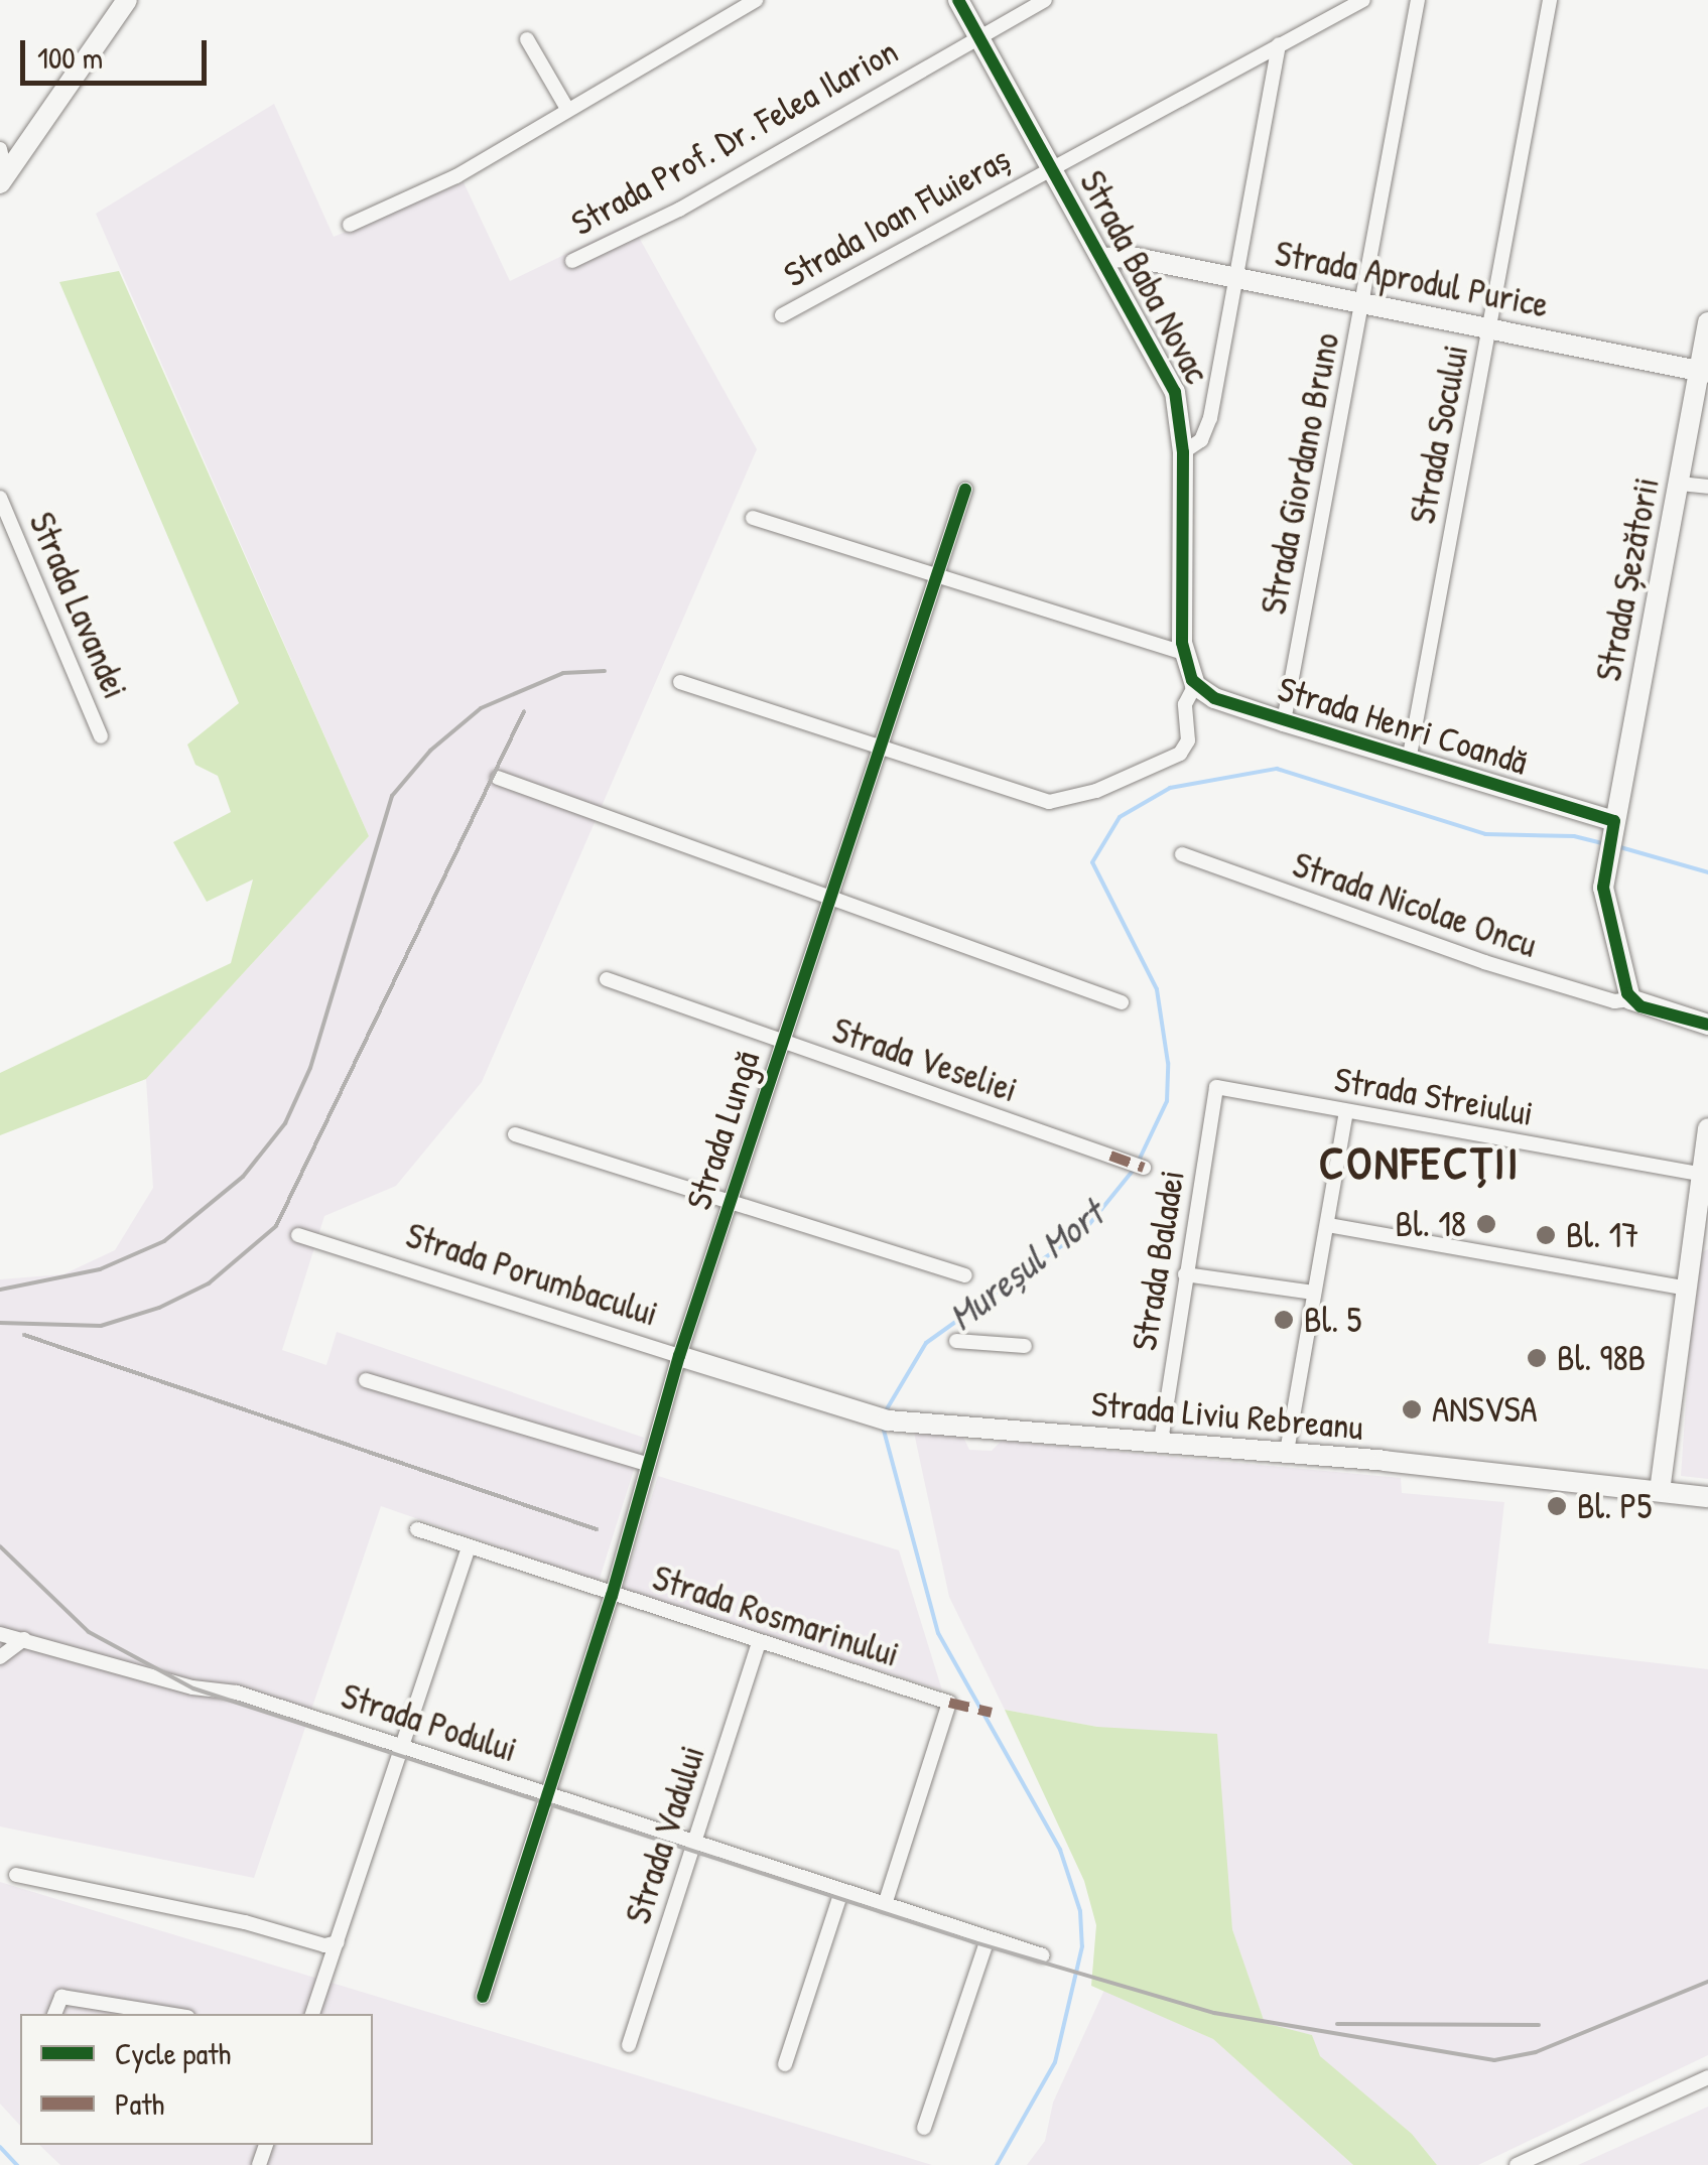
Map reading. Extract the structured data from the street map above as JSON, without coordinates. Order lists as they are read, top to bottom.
{
  "streets": {
    "street": [
      "Strada Prof. Dr. Felea Ilarion",
      "Strada Ioan Fluieraș",
      "Strada Baba Novac",
      "Strada Aprodul Purice",
      "Strada Socului",
      "Strada Giordano Bruno",
      "Strada Șezătorii",
      "Strada Lavandei",
      "Strada Henri Coandă",
      "Strada Nicolae Oncu",
      "Strada Veseliei",
      "Strada Streiului",
      "Strada Lungă",
      "Strada Baladei",
      "Strada Porumbacului",
      "Strada Liviu Rebreanu",
      "Strada Rosmarinului",
      "Strada Podului",
      "Strada Vadului"
    ]
  },
  "crossings": [
    ["Strada Prof. Dr. Felea Ilarion", "Strada Baba Novac"],
    ["Strada Ioan Fluieraș", "Strada Baba Novac"],
    ["Strada Baba Novac", "Strada Aprodul Purice"],
    ["Strada Baba Novac", "Strada Henri Coandă"],
    ["Strada Aprodul Purice", "Strada Socului"],
    ["Strada Aprodul Purice", "Strada Giordano Bruno"],
    ["Strada Aprodul Purice", "Strada Șezătorii"],
    ["Strada Socului", "Strada Henri Coandă"],
    ["Strada Giordano Bruno", "Strada Henri Coandă"],
    ["Strada Șezătorii", "Strada Henri Coandă"],
    ["Strada Șezătorii", "Strada Nicolae Oncu"],
    ["Strada Veseliei", "Strada Lungă"],
    ["Strada Streiului", "Strada Baladei"],
    ["Strada Lungă", "Strada Porumbacului"],
    ["Strada Lungă", "Strada Rosmarinului"],
    ["Strada Lungă", "Strada Podului"],
    ["Strada Baladei", "Strada Liviu Rebreanu"],
    ["Strada Porumbacului", "Strada Liviu Rebreanu"],
    ["Strada Rosmarinului", "Strada Podului"],
    ["Strada Rosmarinului", "Strada Vadului"],
    ["Strada Podului", "Strada Vadului"]
  ],
  "districts": ["CONFECȚII"],
  "water": ["Mureșul Mort"],
  "places": [
    "Bl. 18",
    "Bl. 17",
    "Bl. 5",
    "Bl. 98B",
    "ANSVSA",
    "Bl. P5"
  ],
  "legend": ["Cycle path", "Path"],
  "scale_bar": "100 m"
}
